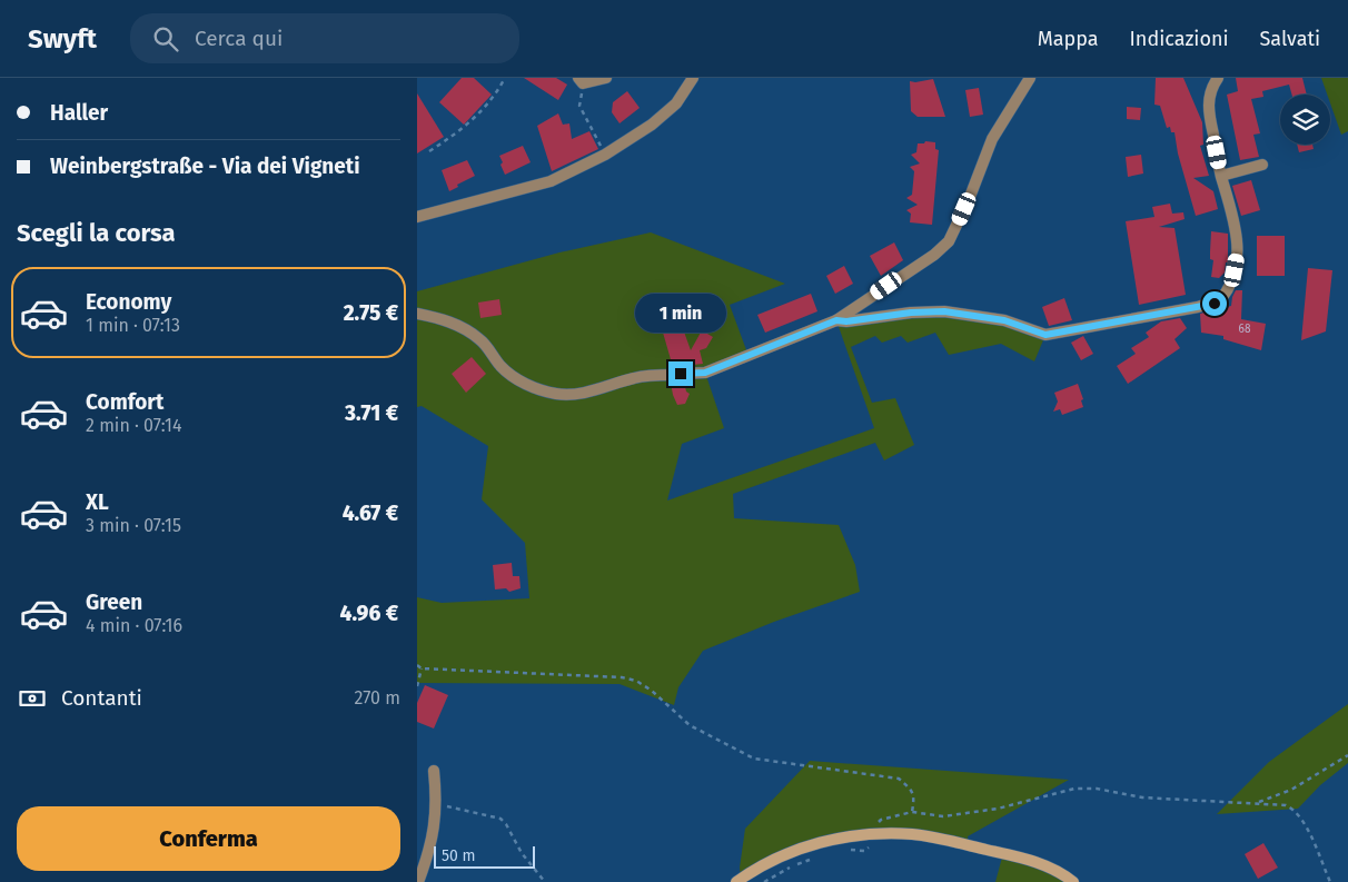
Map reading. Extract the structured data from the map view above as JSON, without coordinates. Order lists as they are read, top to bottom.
{
  "house_numbers": ["68"],
  "scale_bar": "50 m",
  "page": {
    "header": "Swyft",
    "search": "Cerca qui",
    "nav": ["Mappa", "Indicazioni", "Salvati"],
    "banner": ["Haller", "Weinbergstraße - Via dei Vigneti"],
    "heading": "Scegli la corsa",
    "list": [
      {
        "name": "Economy",
        "note": "1 min · 07:13",
        "value": "2.75 €"
      },
      {
        "name": "Comfort",
        "note": "2 min · 07:14",
        "value": "3.71 €"
      },
      {
        "name": "XL",
        "note": "3 min · 07:15",
        "value": "4.67 €"
      },
      {
        "name": "Green",
        "note": "4 min · 07:16",
        "value": "4.96 €"
      }
    ],
    "bubble": "1 min",
    "pay": ["Contanti", "270 m"],
    "buttons": "Conferma",
    "scale": "50 m"
  }
}
